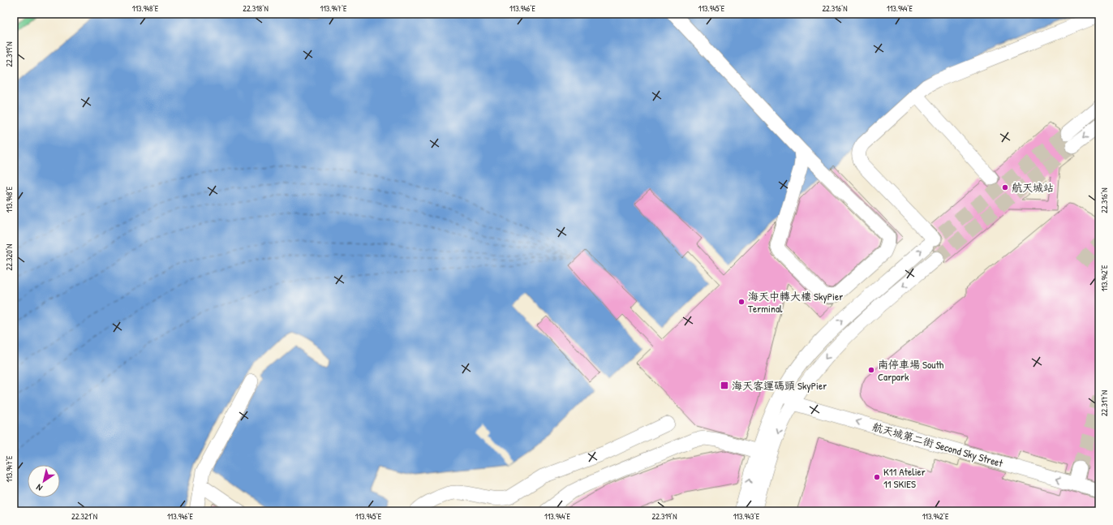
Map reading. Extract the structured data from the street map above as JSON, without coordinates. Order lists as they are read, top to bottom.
{
  "streets": {
    "street": ["航天城第二街 Second Sky Street"]
  },
  "one_way": ["航天城第二街 Second Sky Street"],
  "places": {
    "other": [
      "航天城站",
      "海天中轉大樓 SkyPier Terminal",
      "南停車場 South Carpark",
      "K11 Atelier 11 SKIES"
    ],
    "transit": ["海天客運碼頭 SkyPier"]
  },
  "north": "bottom left",
  "coordinates": [
    "113.948°E",
    "22.318°N",
    "113.947°E",
    "113.946°E",
    "113.945°E",
    "22.316°N",
    "113.944°E",
    "22.319°N",
    "22.320°N",
    "113.942°E",
    "22.317°N",
    "22.321°N",
    "113.943°E"
  ]
}
